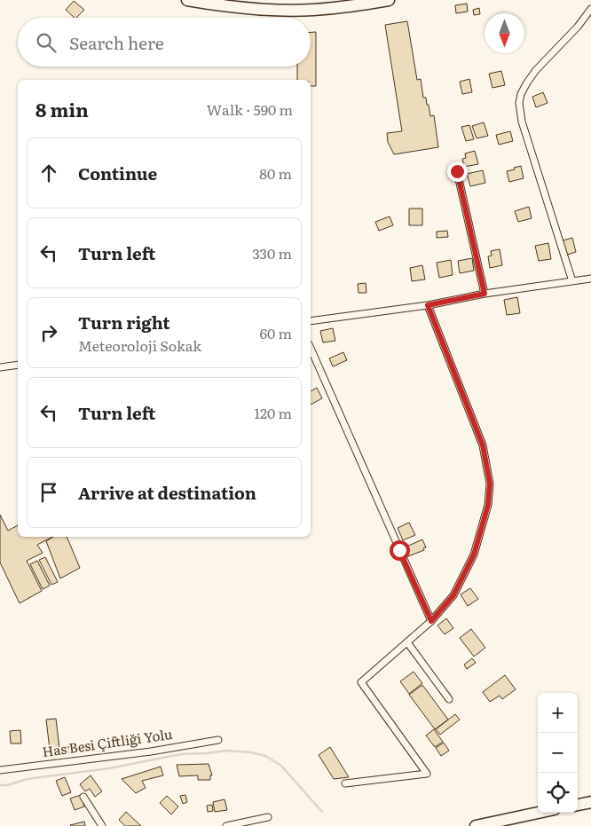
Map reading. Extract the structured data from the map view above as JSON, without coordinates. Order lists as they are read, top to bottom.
{
  "streets": {
    "street": ["Has Besi Çiftliği Yolu"]
  },
  "north": "bottom",
  "page": {
    "search": "Search here",
    "heading": ["8 min", "Walk · 590 m"],
    "list": [
      ["Continue", "80 m"],
      ["Turn left", "330 m"],
      ["Turn right", "Meteoroloji Sokak", "60 m"],
      ["Turn left", "120 m"],
      "Arrive at destination"
    ],
    "map_buttons": ["+", "−"]
  }
}
